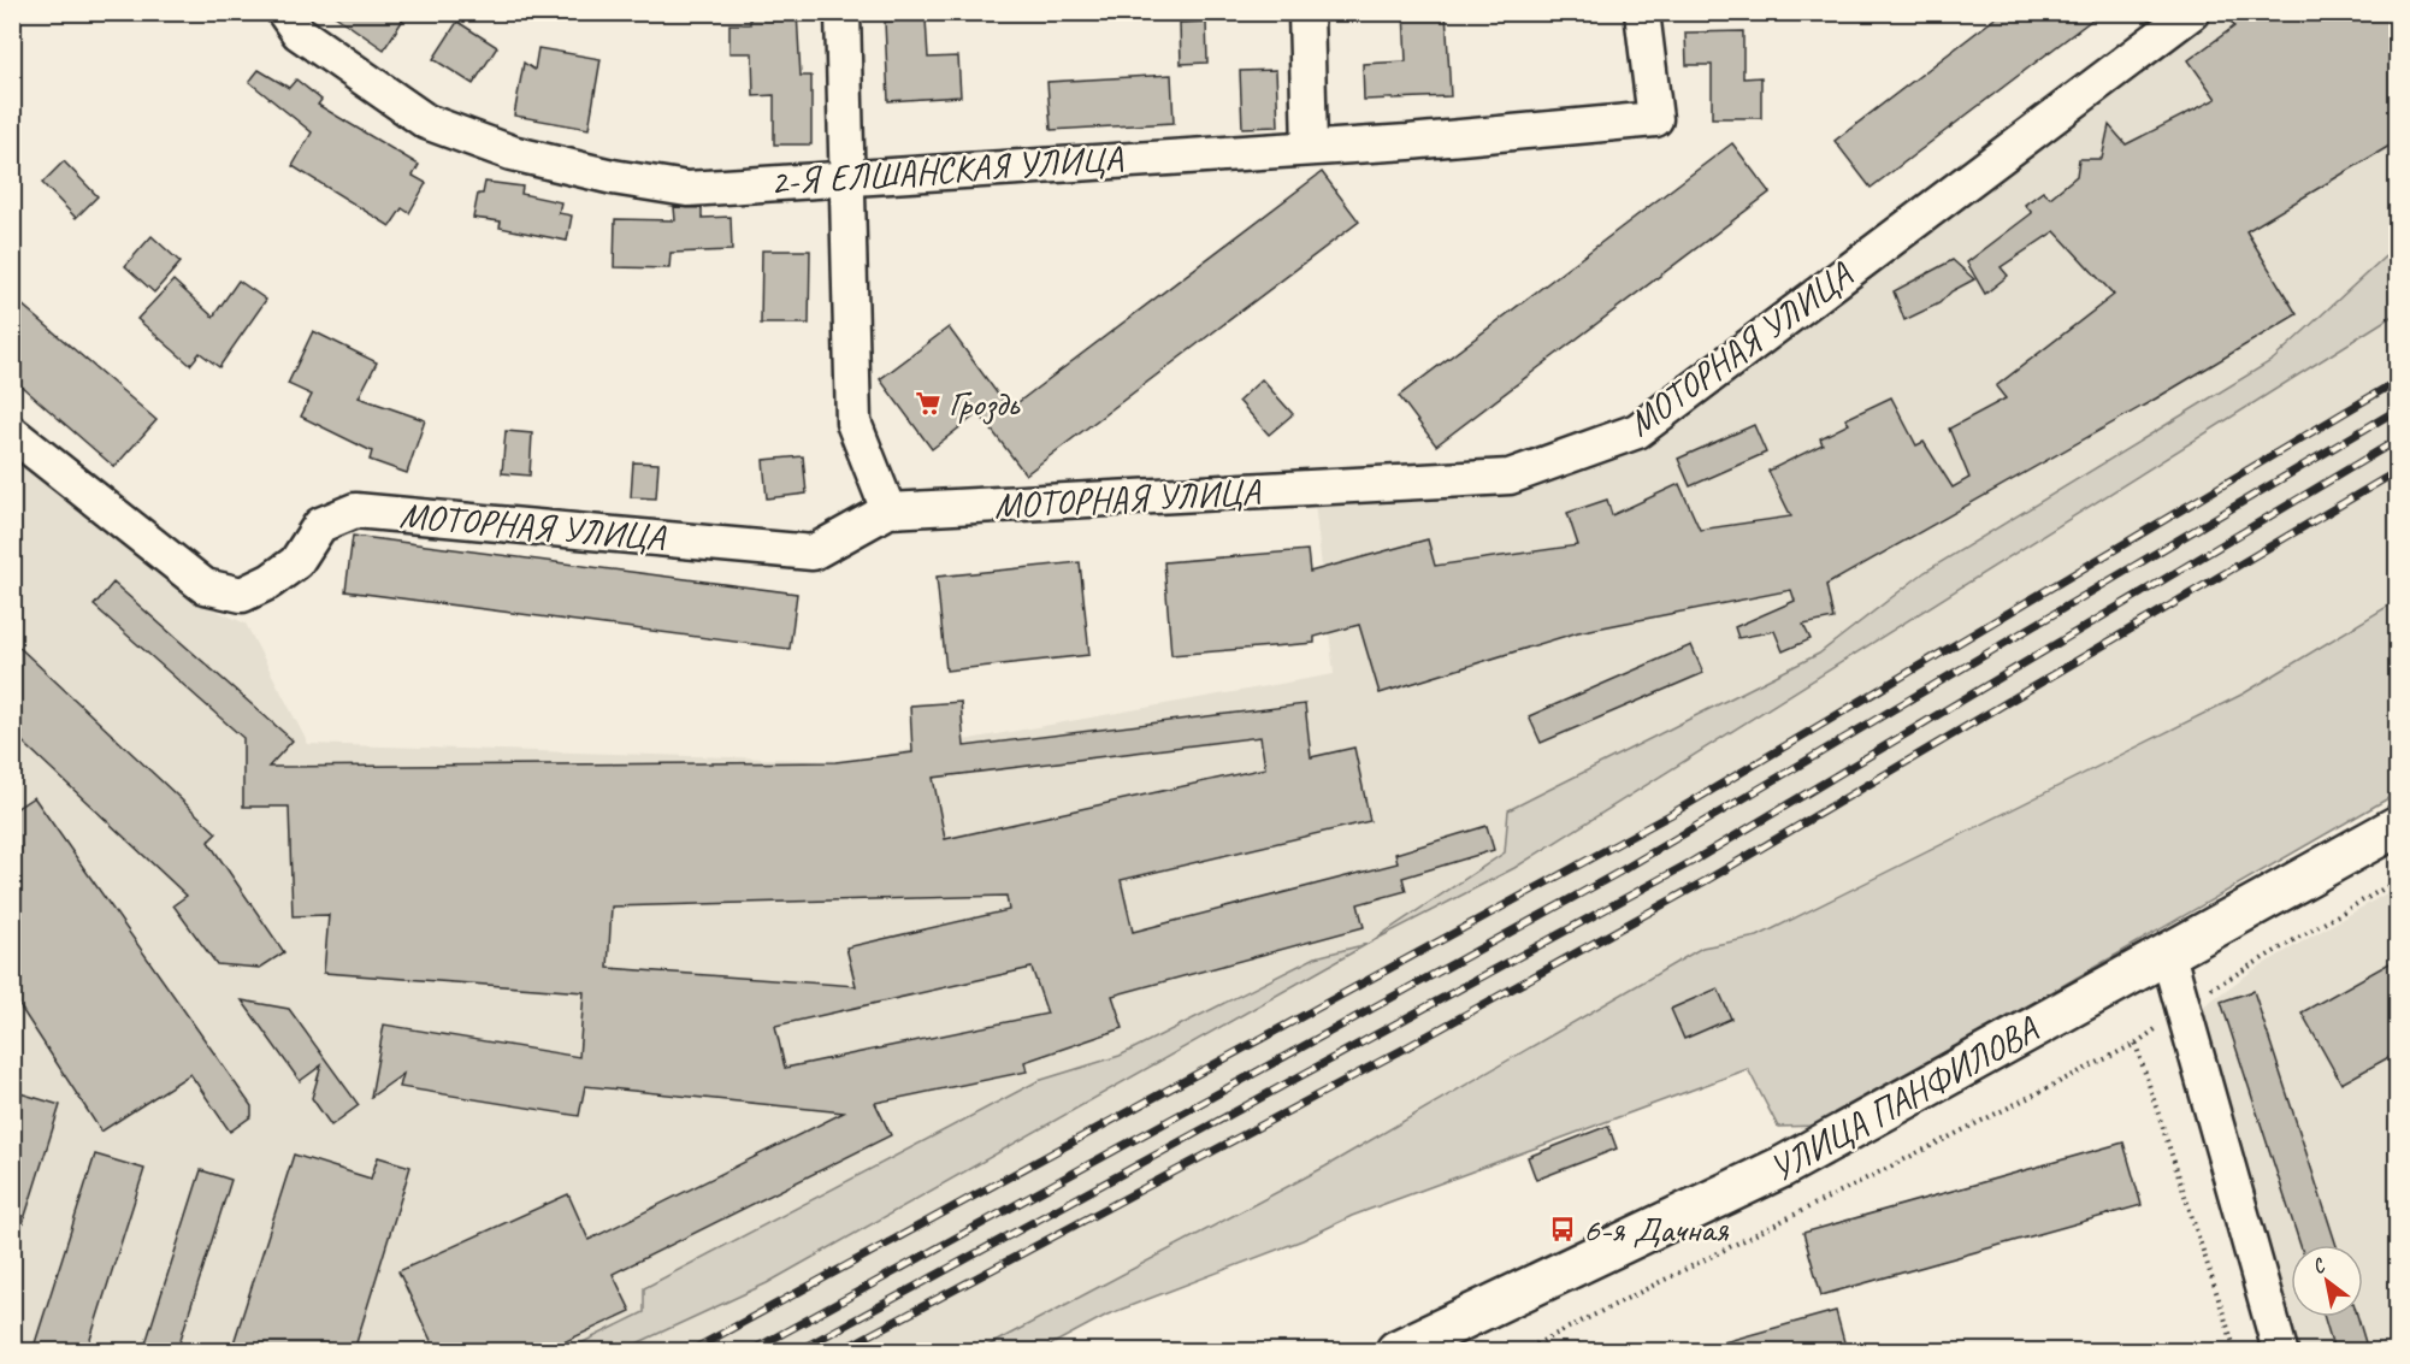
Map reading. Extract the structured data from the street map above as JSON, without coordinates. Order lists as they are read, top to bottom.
{
  "streets": {
    "main road": ["УЛИЦА ПАНФИЛОВА"],
    "street": ["2-Я ЕЛШАНСКАЯ УЛИЦА", "МОТОРНАЯ УЛИЦА"]
  },
  "places": {
    "supermarket": ["Гроздь"],
    "bus stop": ["6-я Дачная"]
  },
  "north": "top left"
}
